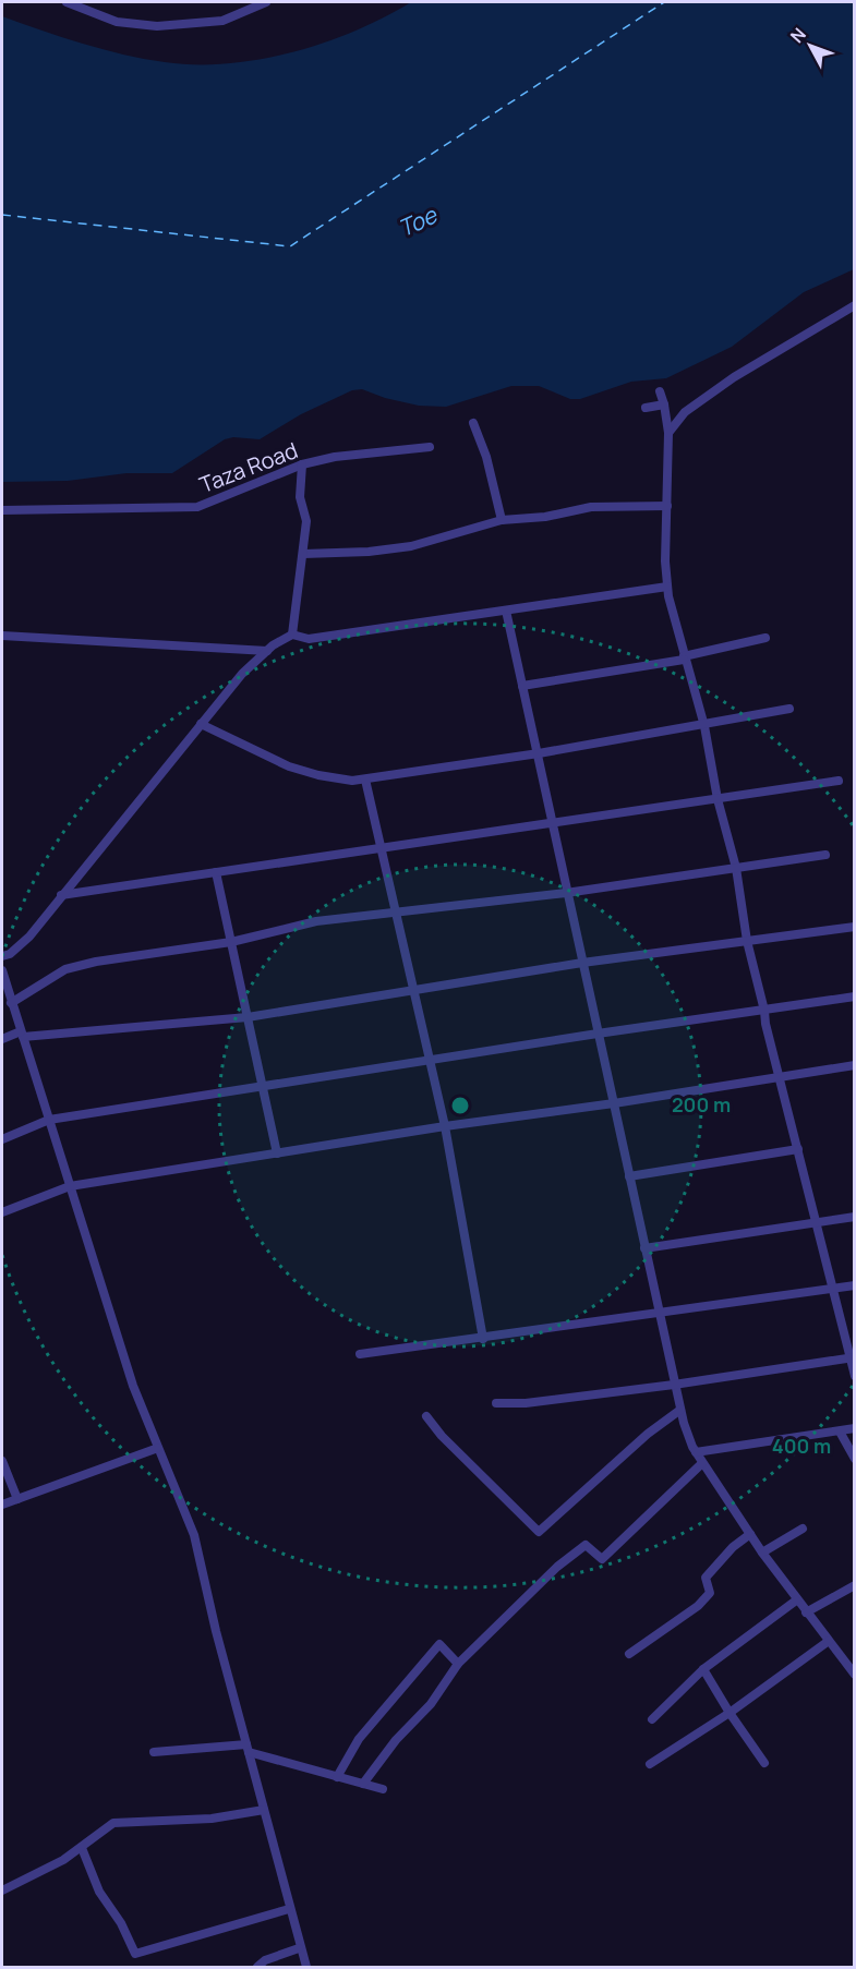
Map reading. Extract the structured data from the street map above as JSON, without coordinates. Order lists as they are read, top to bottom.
{
  "streets": {
    "street": ["Taza Road"]
  },
  "water": ["Toe"],
  "north": "top left",
  "rings": ["200 m", "400 m"]
}
